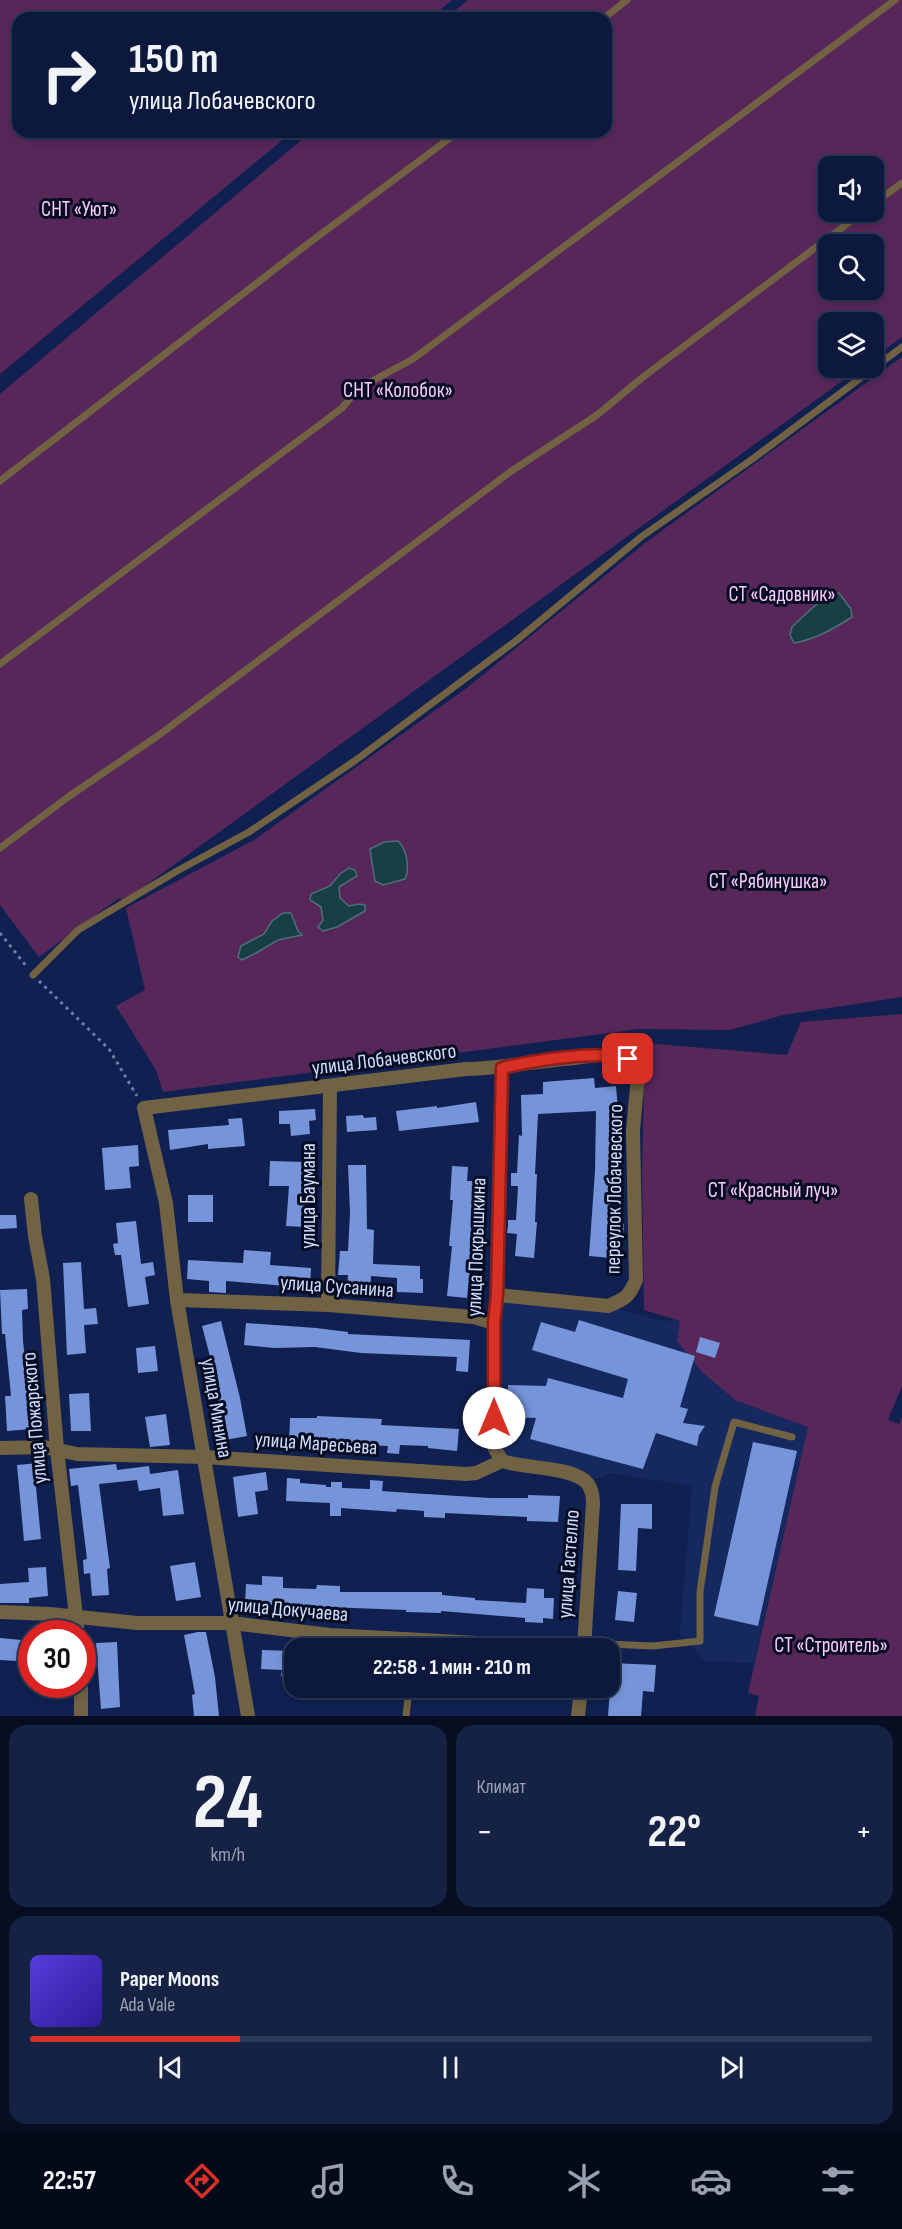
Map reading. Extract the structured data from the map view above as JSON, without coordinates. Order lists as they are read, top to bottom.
{
  "streets": {
    "street": [
      "улица Лобачевского",
      "переулок Лобачевского",
      "улица Баумана",
      "улица Покрышкина",
      "улица Сусанина",
      "улица Минина",
      "улица Пожарского",
      "улица Маресьева",
      "улица Гастелло",
      "улица Докучаева"
    ]
  },
  "crossings": [
    ["улица Лобачевского", "переулок Лобачевского"],
    ["улица Лобачевского", "улица Баумана"],
    ["улица Лобачевского", "улица Покрышкина"],
    ["улица Лобачевского", "улица Минина"],
    ["переулок Лобачевского", "улица Покрышкина"],
    ["улица Баумана", "улица Сусанина"],
    ["улица Покрышкина", "улица Сусанина"],
    ["улица Покрышкина", "улица Маресьева"],
    ["улица Покрышкина", "улица Гастелло"],
    ["улица Сусанина", "улица Минина"],
    ["улица Минина", "улица Маресьева"],
    ["улица Минина", "улица Докучаева"],
    ["улица Пожарского", "улица Маресьева"],
    ["улица Пожарского", "улица Докучаева"],
    ["улица Маресьева", "улица Гастелло"]
  ],
  "parks": [
    "СНТ «Уют»",
    "СНТ «Колобок»",
    "СТ «Садовник»",
    "СТ «Рябинушка»",
    "СТ «Красный луч»",
    "СТ «Строитель»"
  ],
  "page": {
    "turn": ["150 m", "улица Лобачевского"],
    "limit": "30",
    "trip": "22:58 · 1 мин · 210 m",
    "tile": [
      ["24", "km/h"],
      "Климат"
    ],
    "heat": ["−", "22°", "+"],
    "song": ["Paper Moons", "Ada Vale"],
    "tabs": "22:57"
  }
}
